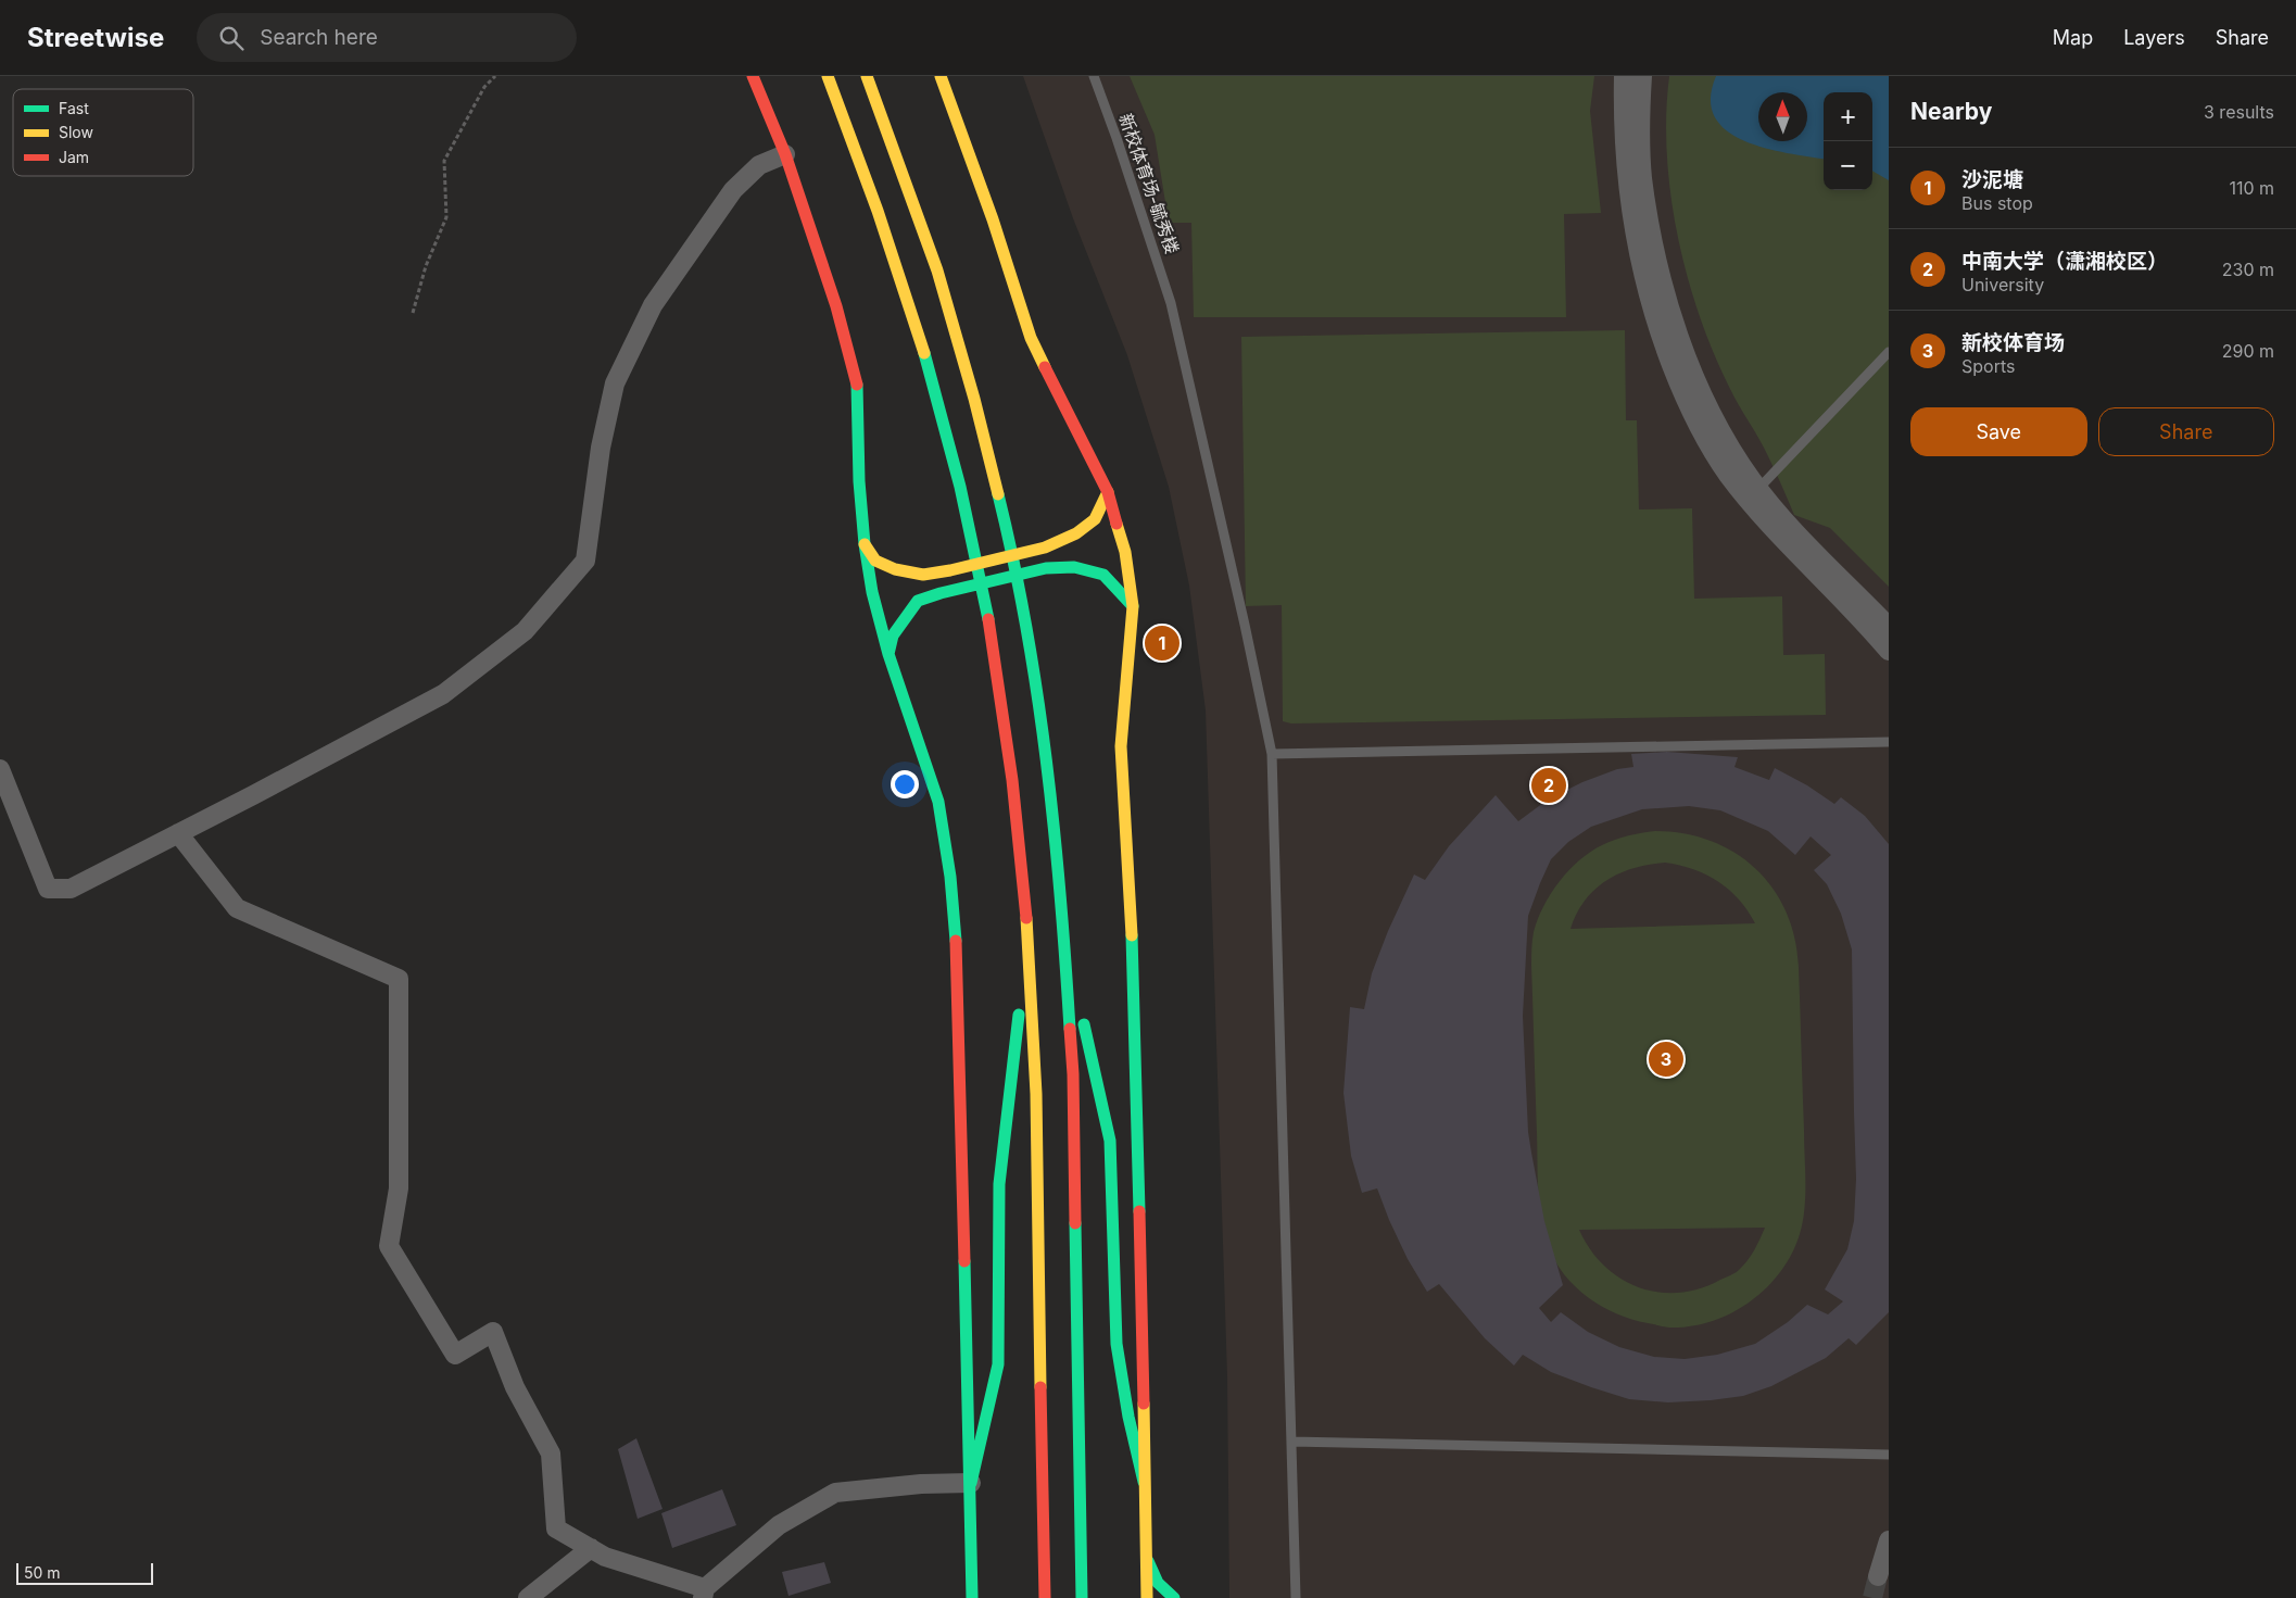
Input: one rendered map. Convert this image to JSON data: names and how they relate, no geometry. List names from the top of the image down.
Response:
{
  "streets": {
    "lane": ["新校体育场-毓秀楼"]
  },
  "legend": ["Fast", "Slow", "Jam"],
  "scale_bar": "50 m",
  "north": "top",
  "page": {
    "header": "Streetwise",
    "search": "Search here",
    "nav": ["Map", "Layers", "Share"],
    "heading": ["Nearby", "3 results"],
    "map_buttons": ["+", "−"],
    "list": [
      {
        "mark": "1",
        "name": "沙泥塘",
        "note": "Bus stop",
        "value": "110 m"
      },
      {
        "mark": "2",
        "name": "中南大学（潇湘校区）",
        "note": "University",
        "value": "230 m"
      },
      {
        "mark": "3",
        "name": "新校体育场",
        "note": "Sports",
        "value": "290 m"
      }
    ],
    "buttons": ["Save", "Share"],
    "pins": ["1", "2", "3"],
    "scale": "50 m"
  }
}
